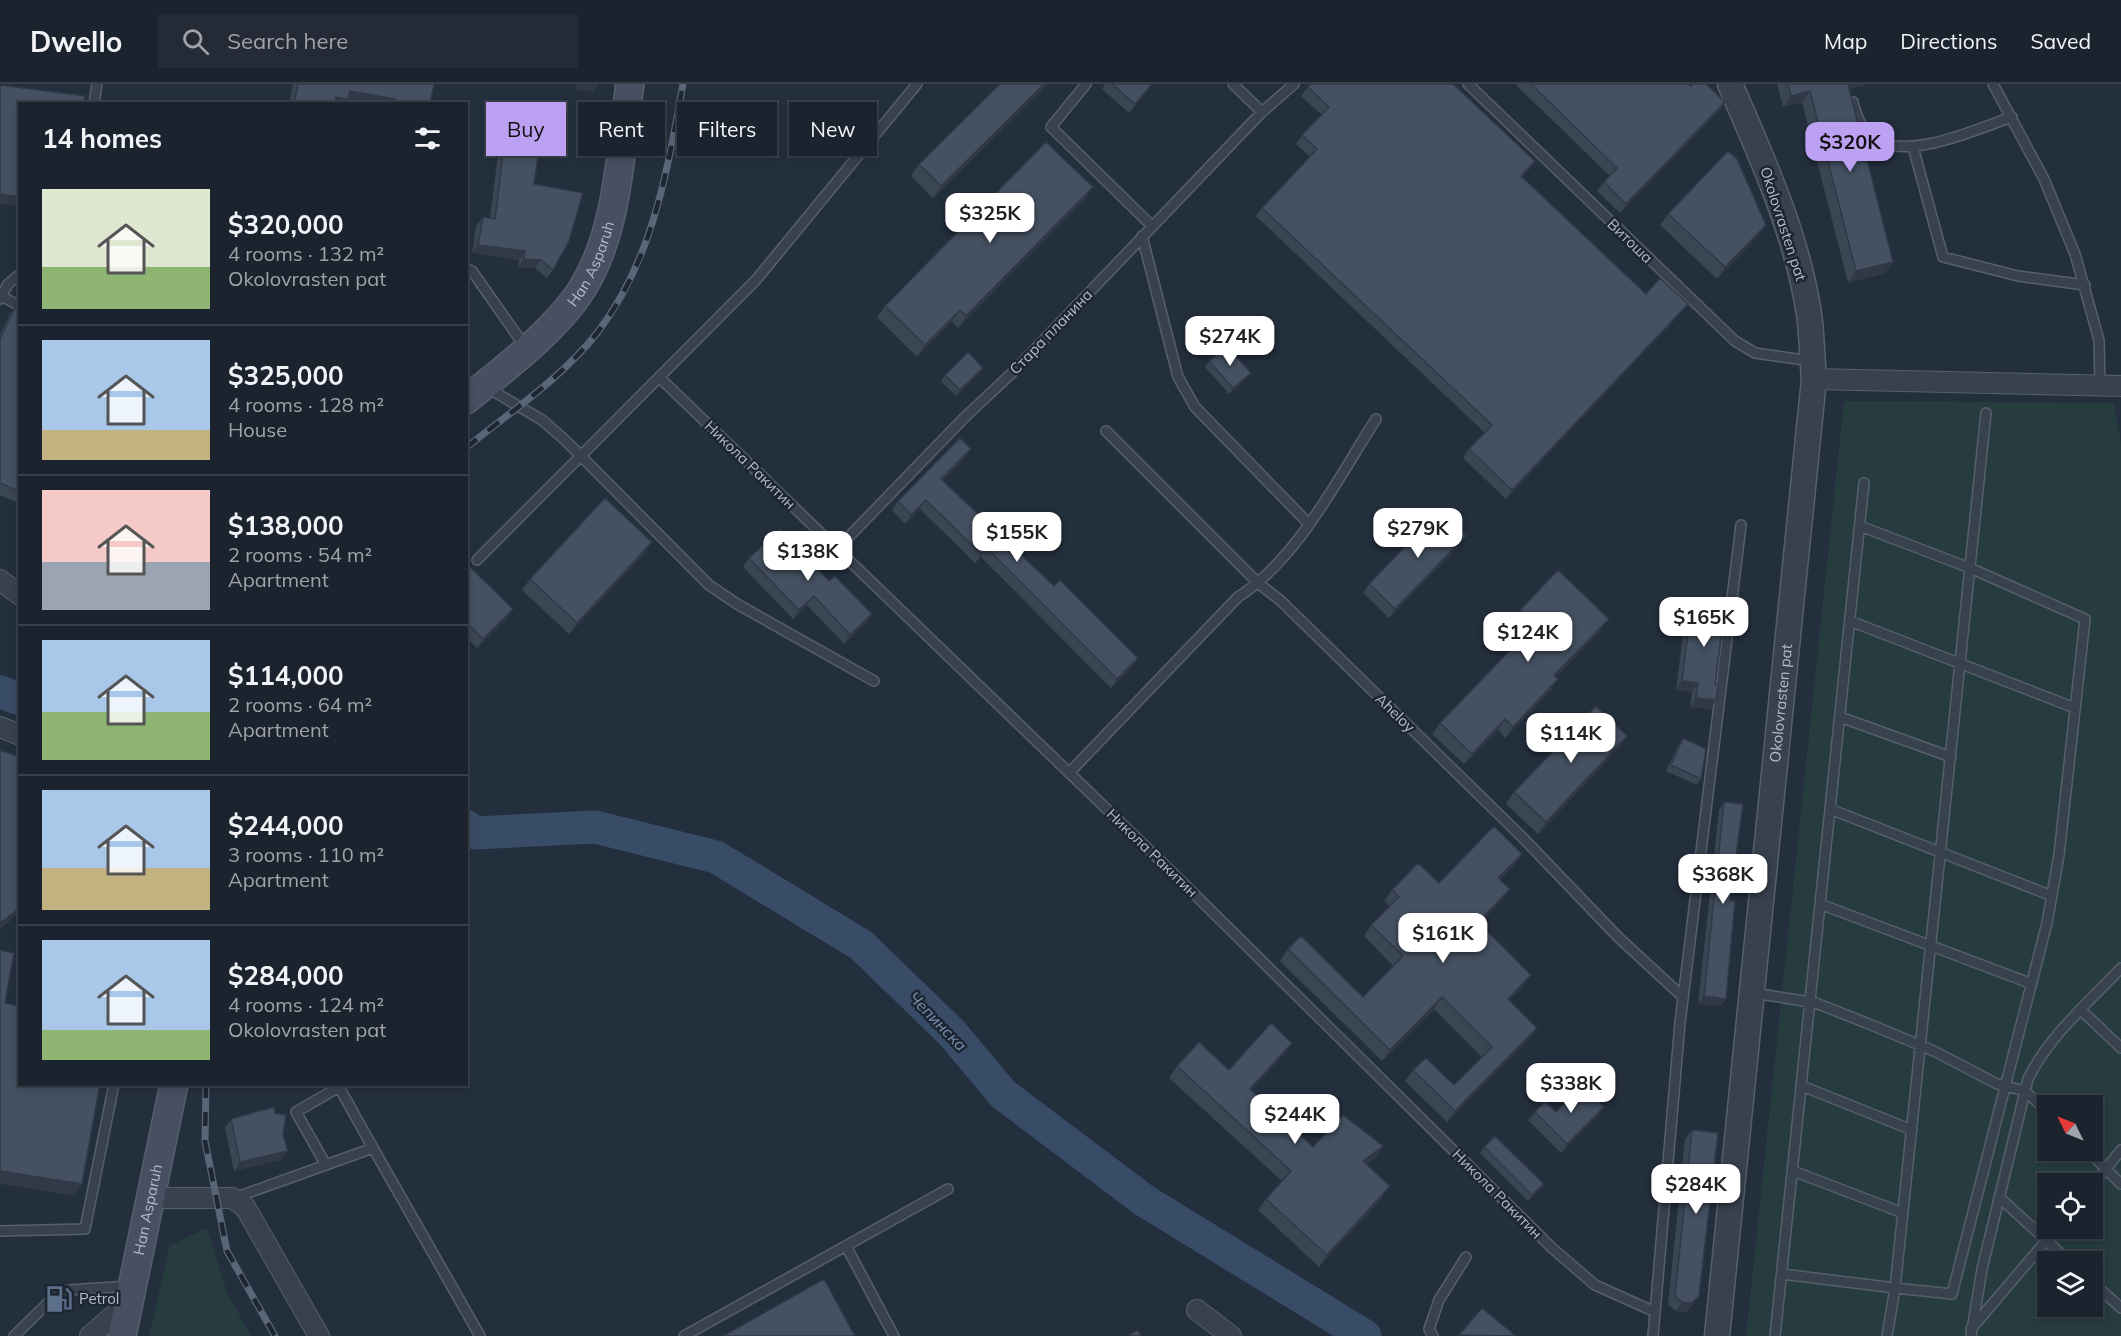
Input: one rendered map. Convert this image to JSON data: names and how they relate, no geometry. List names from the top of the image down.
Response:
{
  "streets": {
    "main road": ["Han Asparuh"],
    "street": ["Okolovrasten pat"],
    "lane": [
      "Витоша",
      "Стара планина",
      "Никола Ракитин",
      "Aheloy"
    ]
  },
  "crossings": [
    ["Okolovrasten pat", "Витоша"],
    ["Стара планина", "Никола Ракитин"]
  ],
  "water": ["Чепинска"],
  "places": {
    "fuel station": ["Petrol"]
  },
  "north": "top left",
  "page": {
    "header": "Dwello",
    "search": "Search here",
    "nav": ["Map", "Directions", "Saved"],
    "chip": [
      "Buy",
      "Rent",
      "Filters",
      "New"
    ],
    "heading": "14 homes",
    "price": [
      "$320K",
      "$325K",
      "$274K",
      "$279K",
      "$155K",
      "$138K",
      "$165K",
      "$124K",
      "$114K",
      "$368K",
      "$161K",
      "$338K",
      "$244K",
      "$284K"
    ],
    "list": [
      {
        "name": "$320,000",
        "note": "4 rooms · 132 m² · Okolovrasten pat"
      },
      {
        "name": "$325,000",
        "note": "4 rooms · 128 m² · House"
      },
      {
        "name": "$138,000",
        "note": "2 rooms · 54 m² · Apartment"
      },
      {
        "name": "$114,000",
        "note": "2 rooms · 64 m² · Apartment"
      },
      {
        "name": "$244,000",
        "note": "3 rooms · 110 m² · Apartment"
      },
      {
        "name": "$284,000",
        "note": "4 rooms · 124 m² · Okolovrasten pat"
      }
    ]
  }
}
